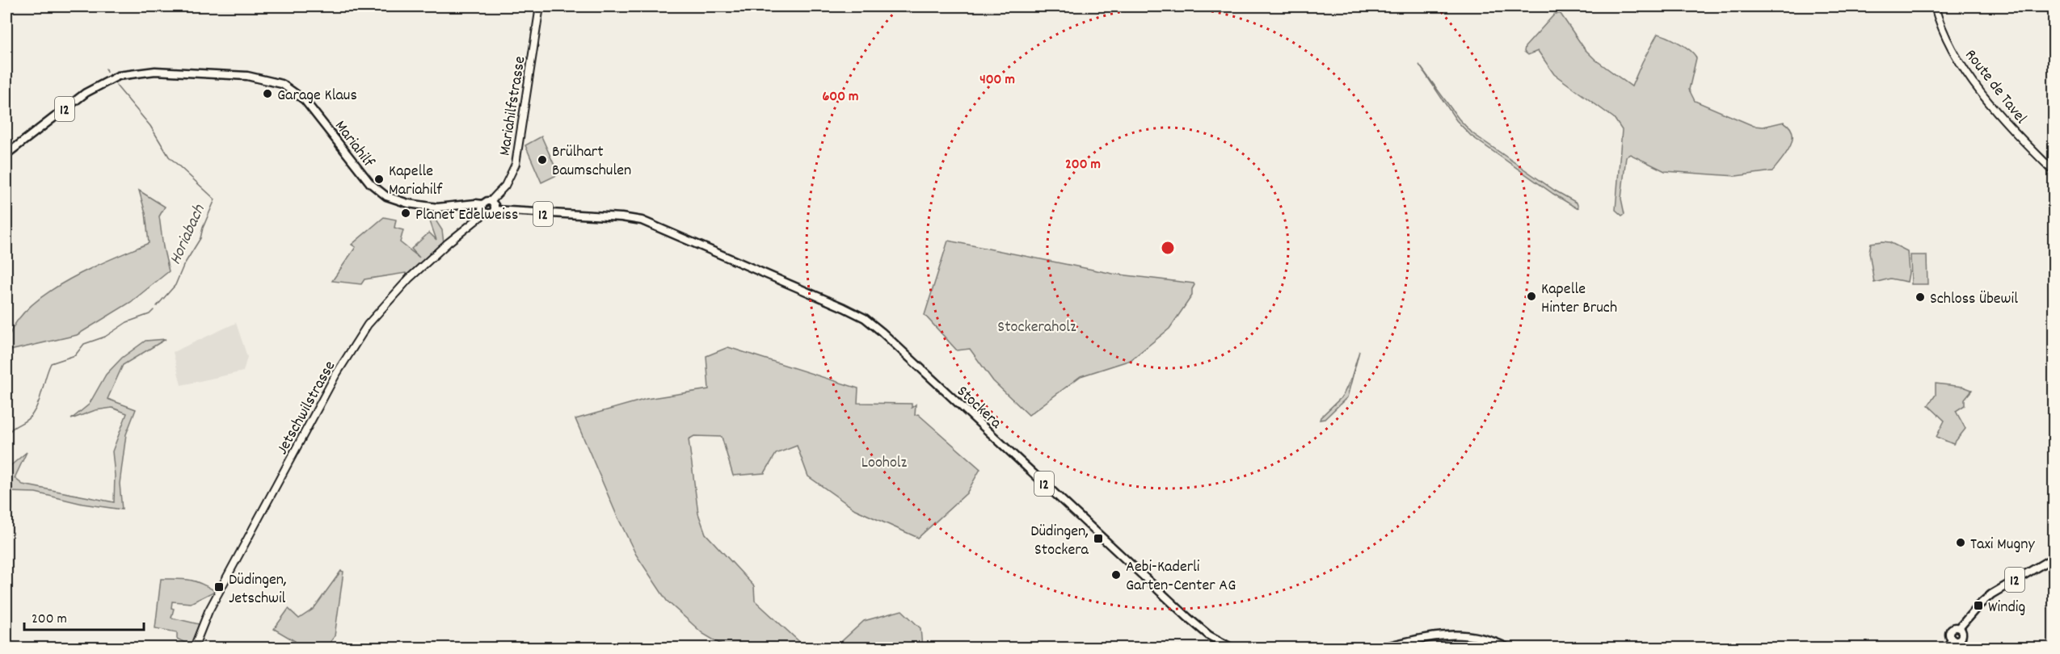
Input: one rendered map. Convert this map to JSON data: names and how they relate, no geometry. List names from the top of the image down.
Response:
{
  "streets": {
    "main road": [
      "Route de Tavel",
      "Mariahilfstrasse",
      "12",
      "Mariahilf",
      "Stockera",
      "Jetschwilstrasse"
    ]
  },
  "crossings": [
    ["Mariahilfstrasse", "12"],
    ["Mariahilfstrasse", "Mariahilf"],
    ["Mariahilfstrasse", "Stockera"],
    ["Mariahilfstrasse", "Jetschwilstrasse"],
    ["12", "Mariahilf"],
    ["12", "Stockera"],
    ["12", "Jetschwilstrasse"],
    ["Mariahilf", "Stockera"],
    ["Mariahilf", "Jetschwilstrasse"],
    ["Stockera", "Jetschwilstrasse"]
  ],
  "water": ["Horiabach"],
  "parks": ["Stockeraholz", "Looholz"],
  "places": {
    "other": [
      "Garage Klaus",
      "Brülhart Baumschulen",
      "Kapelle Mariahilf",
      "Planet Edelweiss",
      "Kapelle Hinter Bruch",
      "Schloss Übewil",
      "Taxi Mugny",
      "Aebi-Kaderli Garten-Center AG"
    ],
    "transit": ["Düdingen, Stockera", "Düdingen, Jetschwil", "Windig"]
  },
  "scale_bar": "200 m",
  "rings": ["400 m", "600 m", "200 m"]
}
